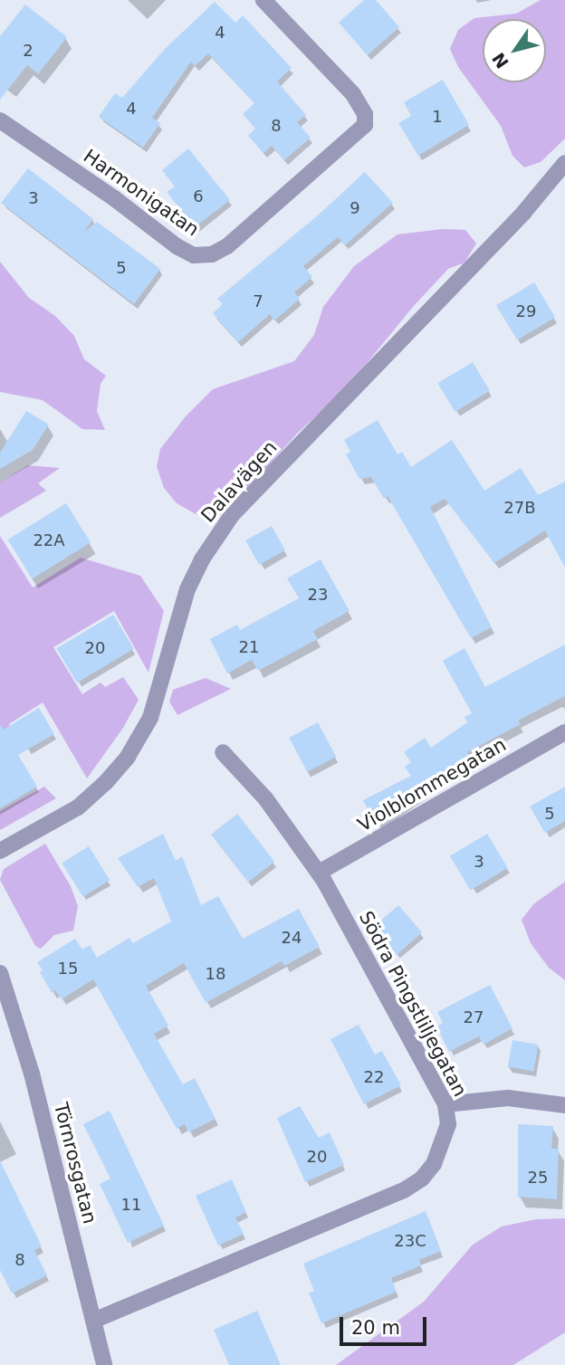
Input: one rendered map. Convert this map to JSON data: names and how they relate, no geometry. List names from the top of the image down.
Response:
{
  "streets": {
    "street": [
      "Harmonigatan",
      "Dalavägen",
      "Violblommegatan",
      "Södra Pingstliljegatan",
      "Törnrosgatan"
    ]
  },
  "crossings": [
    ["Violblommegatan", "Södra Pingstliljegatan"],
    ["Södra Pingstliljegatan", "Törnrosgatan"]
  ],
  "house_numbers": [
    "4",
    "2",
    "4",
    "1",
    "8",
    "6",
    "3",
    "9",
    "5",
    "7",
    "29",
    "27B",
    "22A",
    "23",
    "21",
    "20",
    "5",
    "3",
    "24",
    "15",
    "18",
    "27",
    "22",
    "20",
    "25",
    "11",
    "23C",
    "8"
  ],
  "scale_bar": "20 m",
  "north": "bottom left"
}
